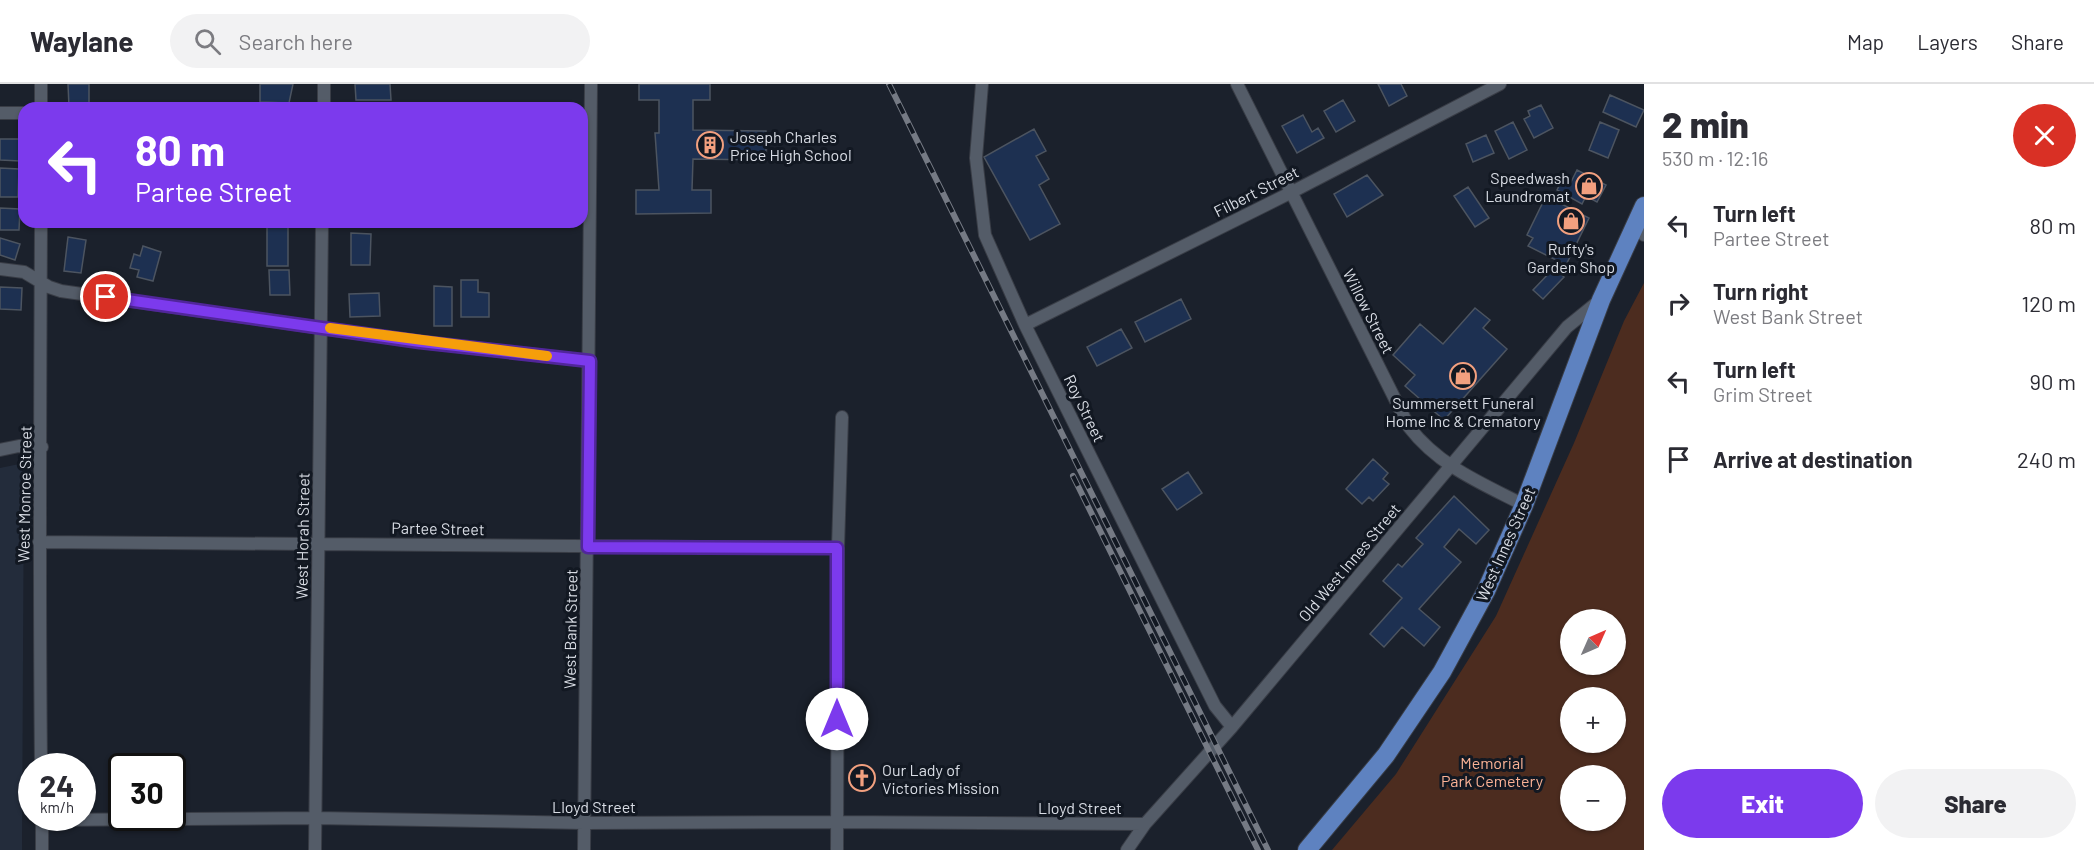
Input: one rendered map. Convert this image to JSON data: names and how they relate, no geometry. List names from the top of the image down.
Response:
{
  "streets": {
    "main road": ["West Innes Street"],
    "street": [
      "Filbert Street",
      "Willow Street",
      "Roy Street",
      "West Monroe Street",
      "Partee Street",
      "West Horah Street",
      "Old West Innes Street",
      "West Bank Street",
      "Lloyd Street"
    ]
  },
  "crossings": [
    ["Filbert Street", "Willow Street"],
    ["Filbert Street", "Roy Street"],
    ["Willow Street", "West Innes Street"],
    ["Willow Street", "Old West Innes Street"],
    ["Roy Street", "Old West Innes Street"],
    ["West Monroe Street", "Partee Street"],
    ["Partee Street", "West Horah Street"],
    ["Partee Street", "West Bank Street"],
    ["West Horah Street", "Lloyd Street"],
    ["West Innes Street", "Old West Innes Street"],
    ["Old West Innes Street", "Lloyd Street"],
    ["West Bank Street", "Lloyd Street"]
  ],
  "parks": ["Memorial Park Cemetery"],
  "places": {
    "building": ["Joseph Charles Price High School"],
    "shop": ["Speedwash Laundromat", "Rufty's Garden Shop", "Summersett Funeral Home Inc & Crematory"],
    "church": ["Our Lady of Victories Mission"]
  },
  "north": "top right",
  "page": {
    "header": "Waylane",
    "search": "Search here",
    "nav": ["Map", "Layers", "Share"],
    "heading": ["2 min", "530 m · 12:16"],
    "turn": ["80 m", "Partee Street"],
    "list": [
      {
        "name": "Turn left",
        "note": "Partee Street",
        "value": "80 m"
      },
      {
        "name": "Turn right",
        "note": "West Bank Street",
        "value": "120 m"
      },
      {
        "name": "Turn left",
        "note": "Grim Street",
        "value": "90 m"
      },
      {
        "name": "Arrive at destination",
        "value": "240 m"
      }
    ],
    "map_buttons": ["+", "−"],
    "speed": "24 km/h",
    "limit": "30",
    "buttons": ["Exit", "Share"]
  }
}
